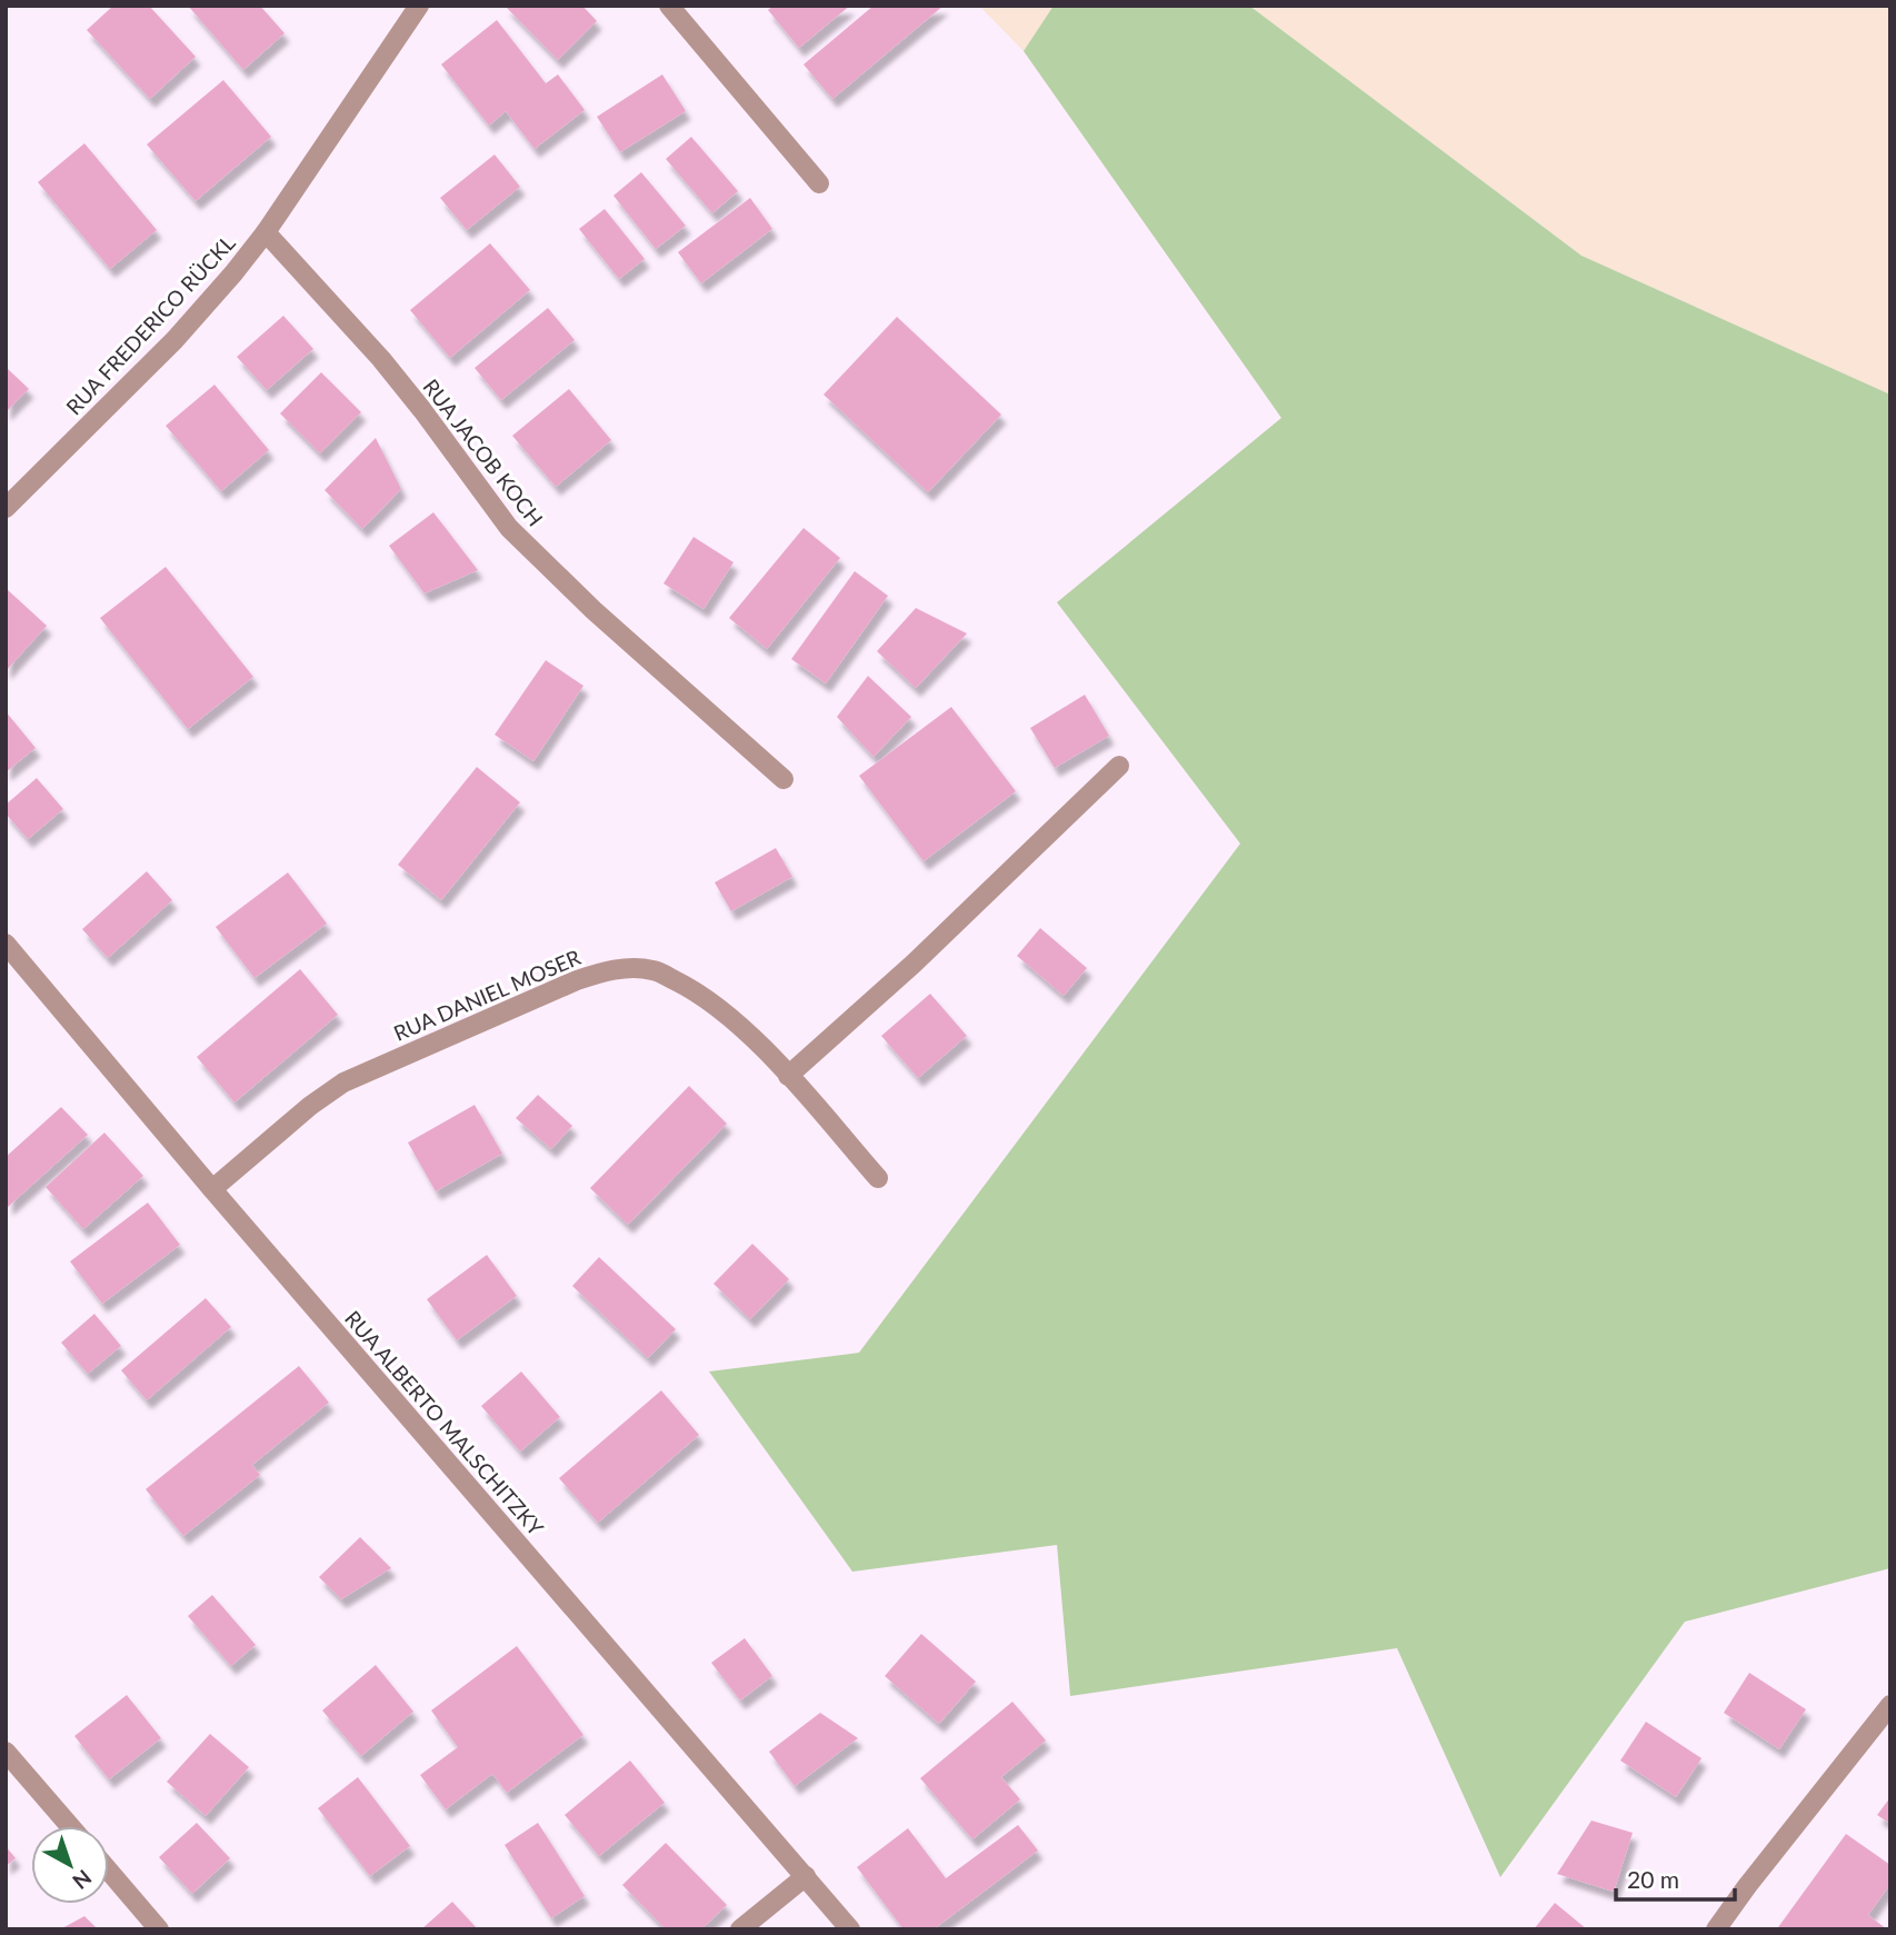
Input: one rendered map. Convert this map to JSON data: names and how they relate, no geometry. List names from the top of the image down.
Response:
{
  "streets": {
    "street": [
      "RUA FREDERICO RÜCKL",
      "RUA JACOB KOCH",
      "RUA DANIEL MOSER",
      "RUA ALBERTO MALSCHITZKY"
    ]
  },
  "crossings": [
    ["RUA FREDERICO RÜCKL", "RUA JACOB KOCH"],
    ["RUA DANIEL MOSER", "RUA ALBERTO MALSCHITZKY"]
  ],
  "scale_bar": "20 m",
  "north": "bottom right"
}
